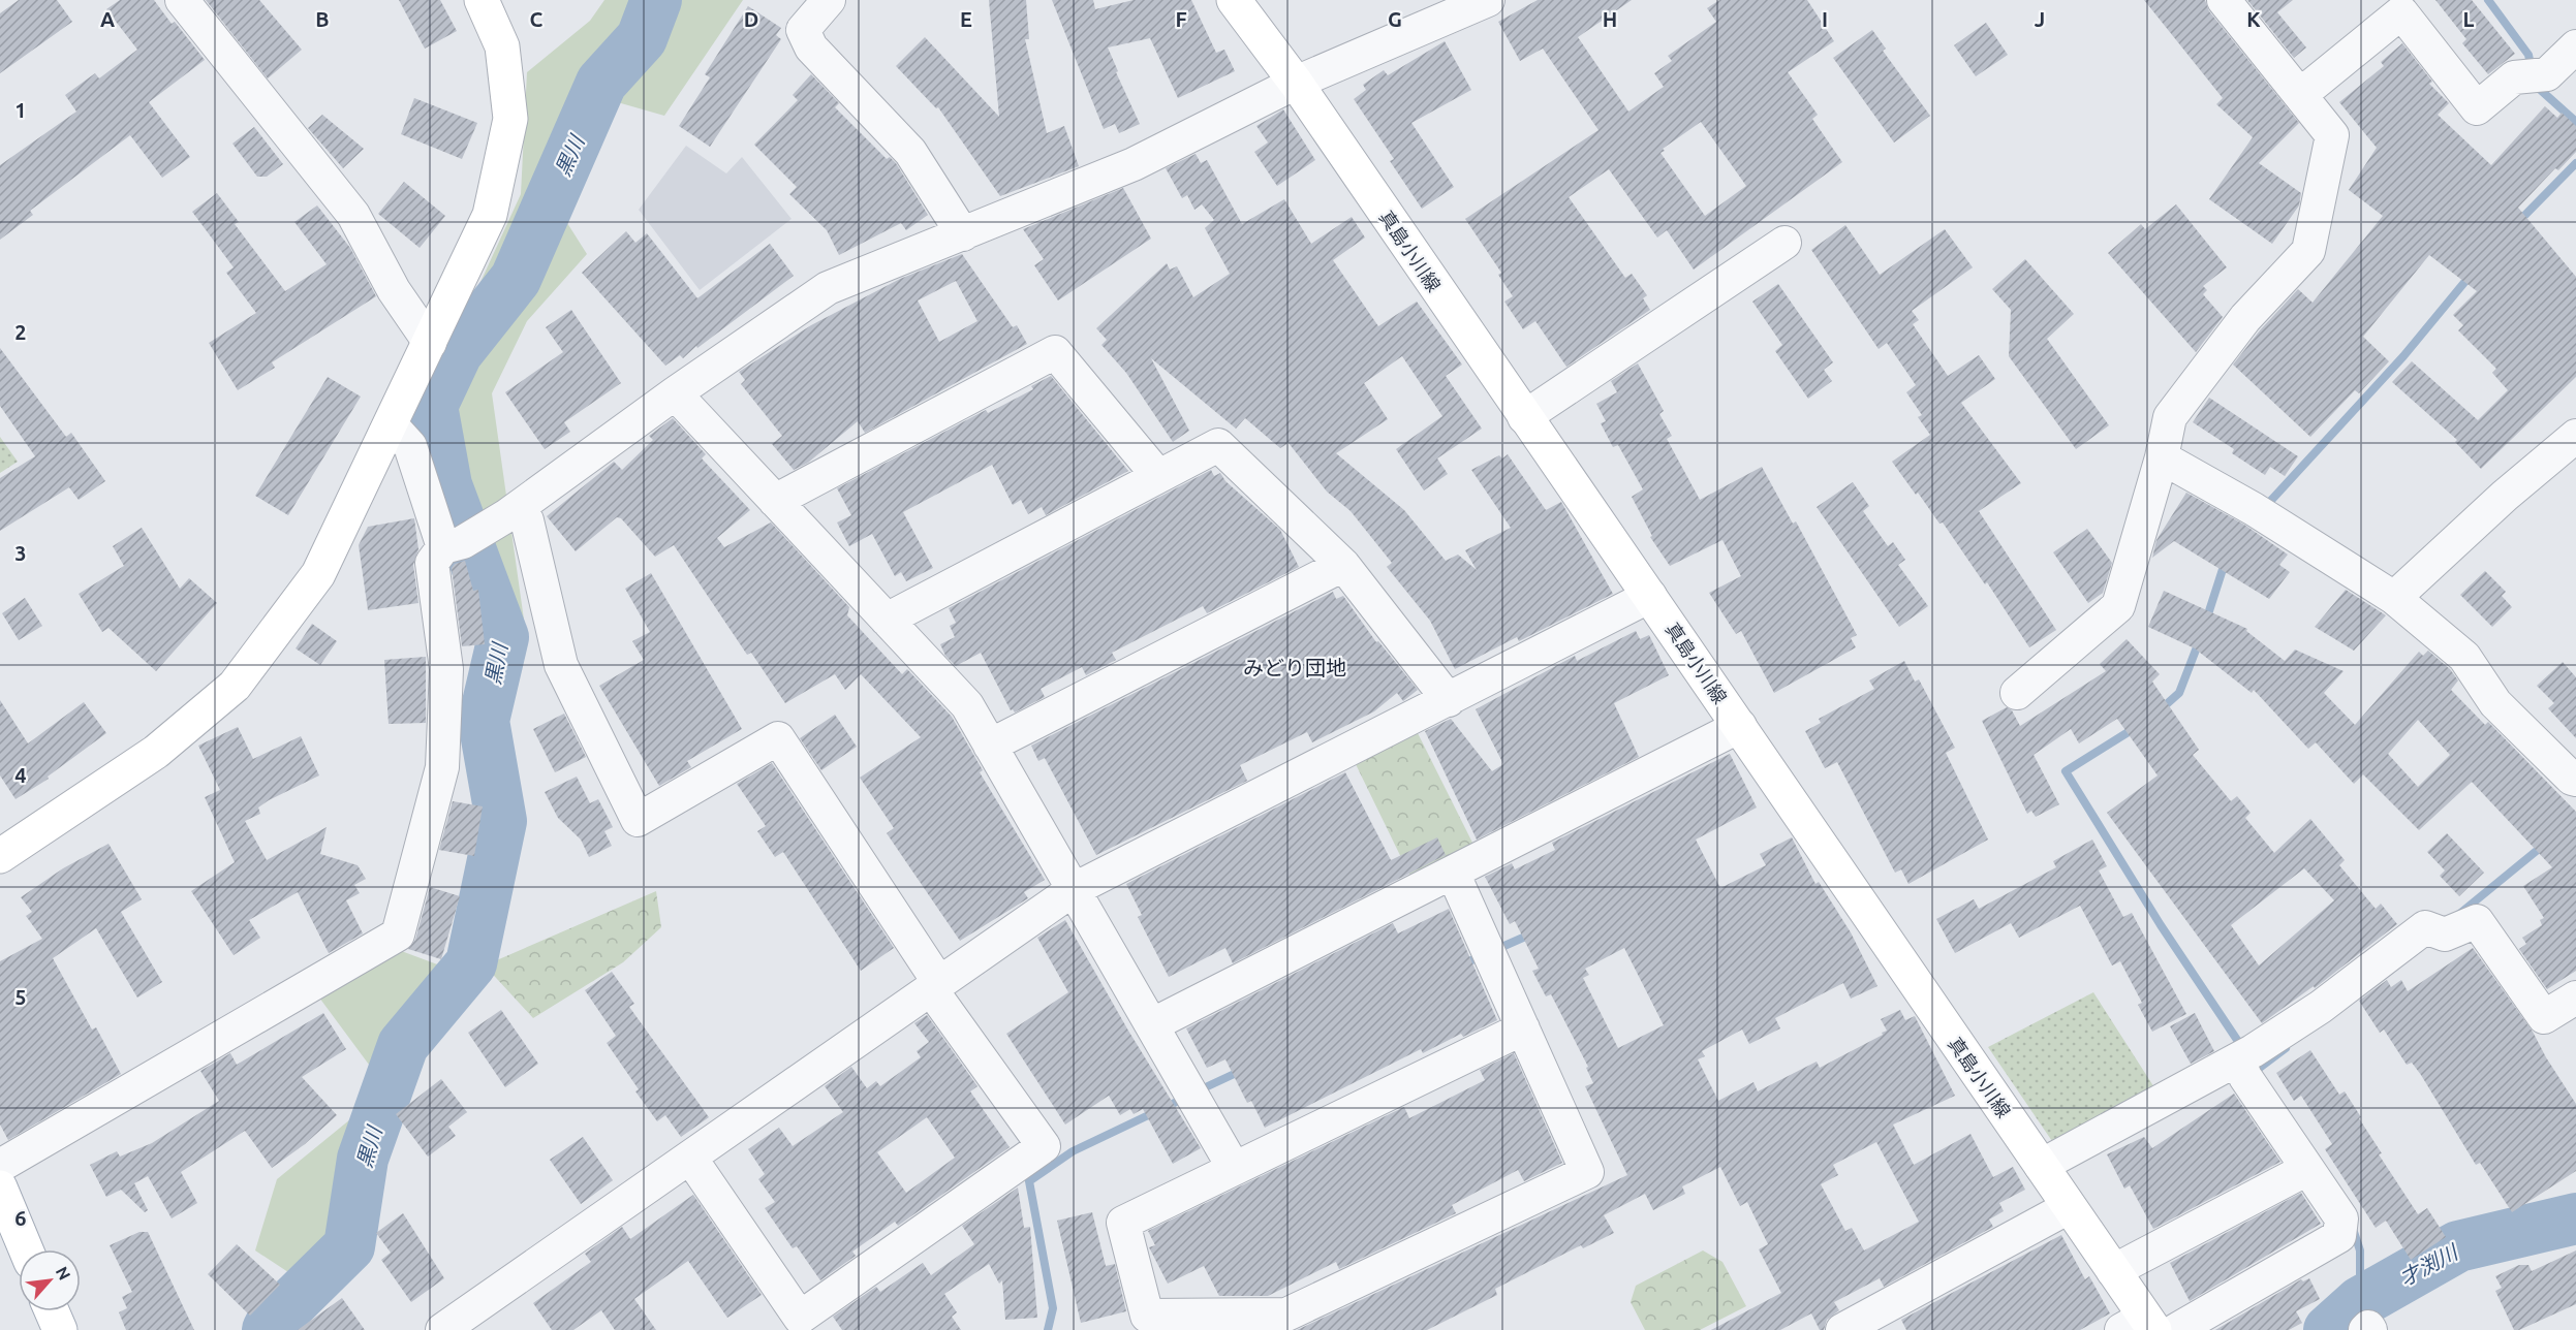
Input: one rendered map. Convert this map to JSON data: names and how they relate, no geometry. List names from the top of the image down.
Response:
{
  "streets": {
    "street": ["真島小川線"]
  },
  "districts": ["みどり団地"],
  "water": ["黒川", "才渕川"],
  "north": "top right",
  "grid": {
    "columns": [
      "A",
      "B",
      "C",
      "D",
      "E",
      "F",
      "G",
      "H",
      "I",
      "J",
      "K",
      "L"
    ],
    "rows": [
      "1",
      "2",
      "3",
      "4",
      "5",
      "6"
    ]
  }
}
